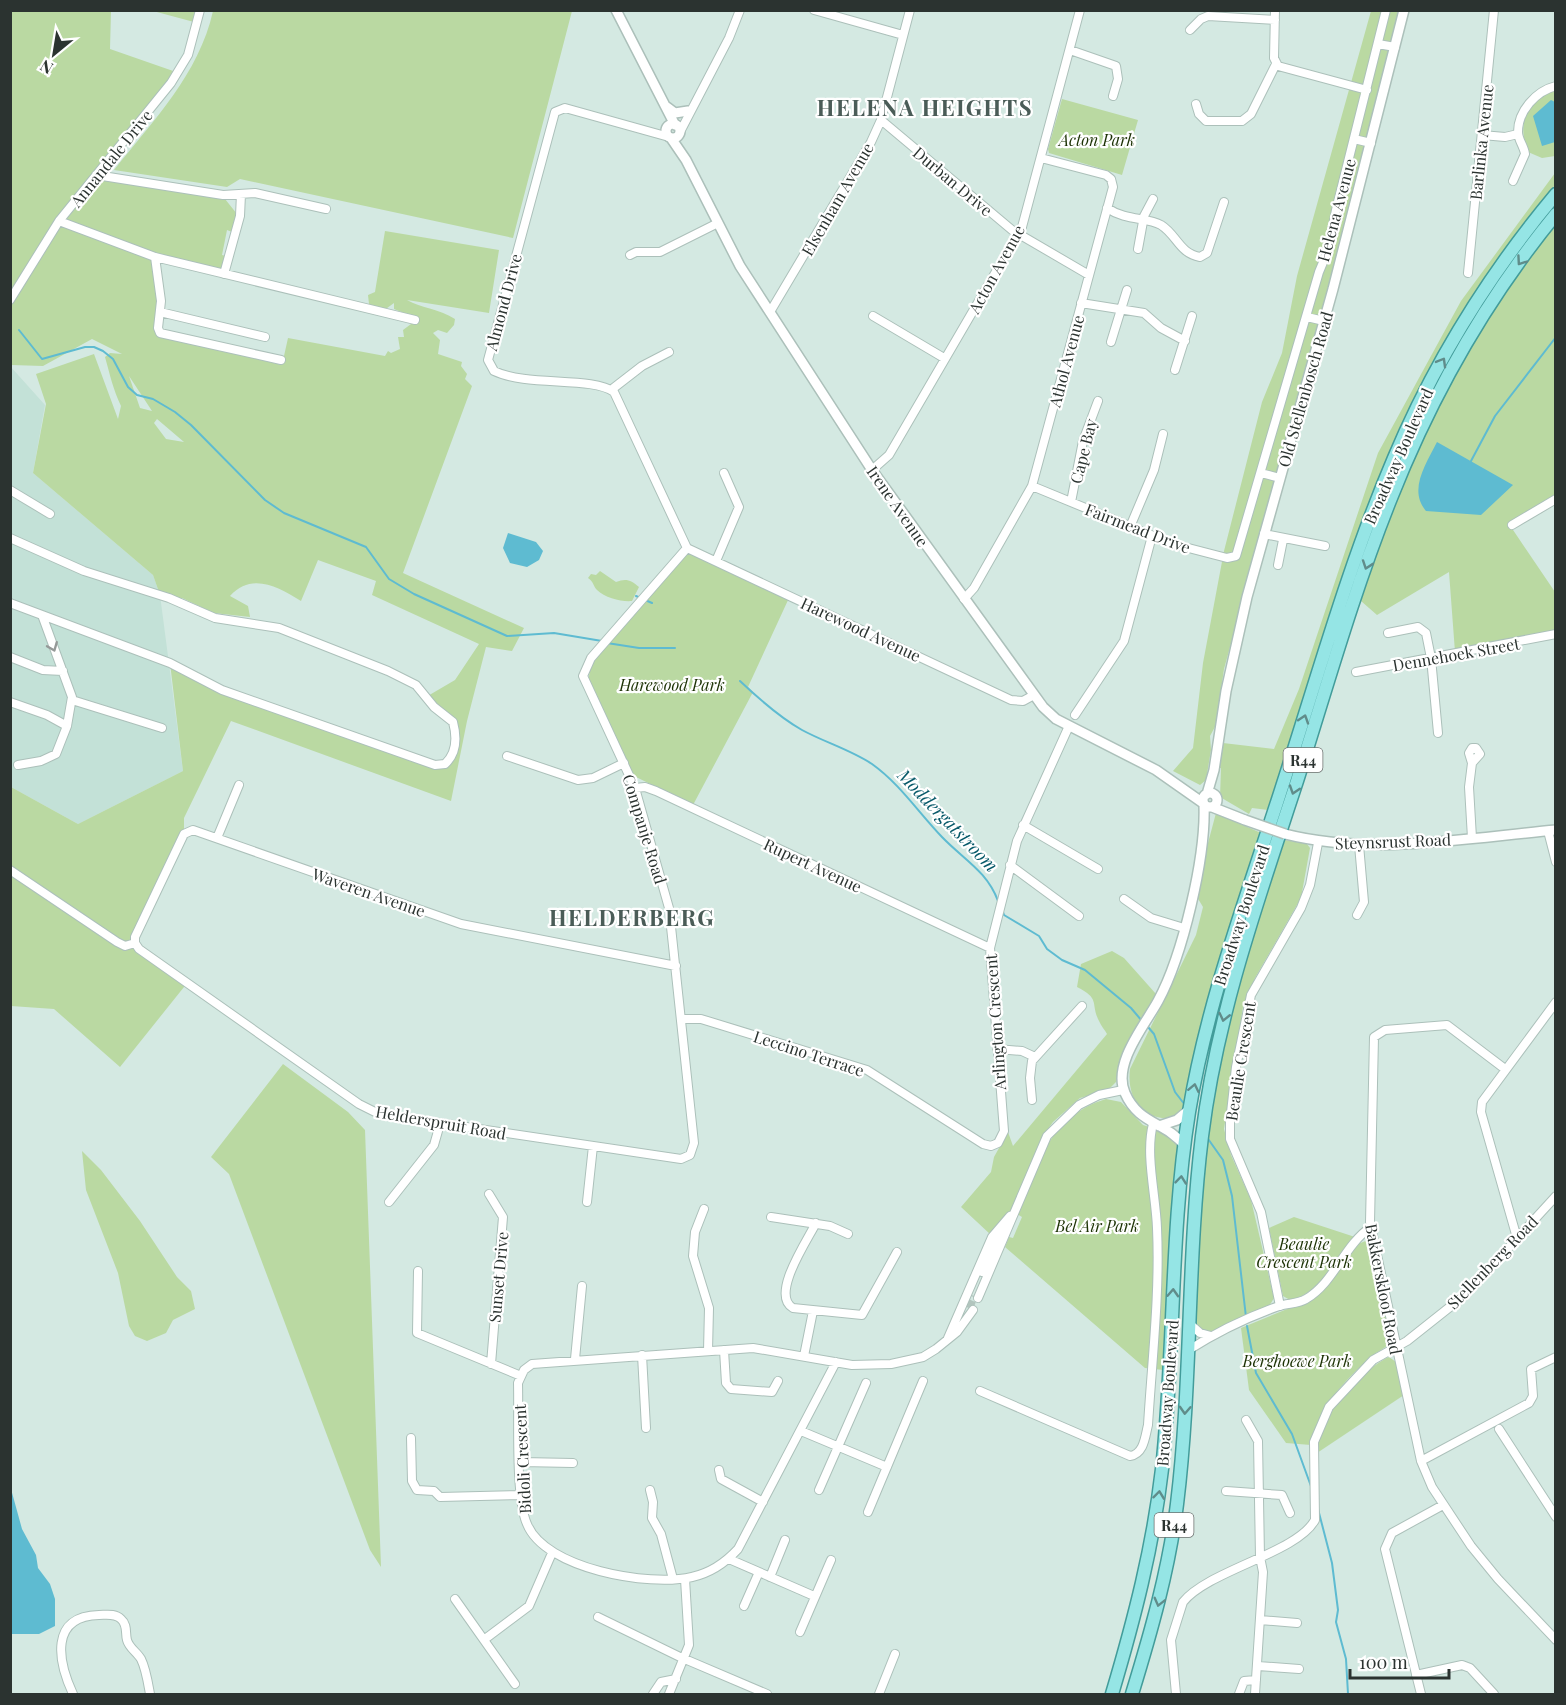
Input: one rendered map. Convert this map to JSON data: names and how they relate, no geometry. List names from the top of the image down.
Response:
{
  "streets": {
    "main road": ["Broadway Boulevard", "R44"],
    "street": [
      "Barlinka Avenue",
      "Annandale Drive",
      "Durban Drive",
      "Elsenham Avenue",
      "Helena Avenue",
      "Acton Avenue",
      "Almond Drive",
      "Athol Avenue",
      "Old Stellenbosch Road",
      "Cape Bay",
      "Irene Avenue",
      "Fairmead Drive",
      "Harewood Avenue",
      "Dennehoek Street",
      "Companje Road",
      "Steynsrust Road",
      "Rupert Avenue",
      "Waveren Avenue",
      "Arlington Crescent",
      "Leccino Terrace",
      "Beaulie Crescent",
      "Helderspruit Road",
      "Stellenberg Road",
      "Sunset Drive",
      "Bakkerskloof Road",
      "Bidoli Crescent"
    ]
  },
  "crossings": [
    ["Durban Drive", "Elsenham Avenue"],
    ["Durban Drive", "Acton Avenue"],
    ["Durban Drive", "Athol Avenue"],
    ["Elsenham Avenue", "Irene Avenue"],
    ["Helena Avenue", "Fairmead Drive"],
    ["Acton Avenue", "Athol Avenue"],
    ["Acton Avenue", "Irene Avenue"],
    ["Almond Drive", "Irene Avenue"],
    ["Athol Avenue", "Irene Avenue"],
    ["Athol Avenue", "Fairmead Drive"],
    ["Old Stellenbosch Road", "Irene Avenue"],
    ["Old Stellenbosch Road", "Steynsrust Road"],
    ["Cape Bay", "Fairmead Drive"],
    ["Irene Avenue", "Harewood Avenue"],
    ["Irene Avenue", "Steynsrust Road"],
    ["Irene Avenue", "Arlington Crescent"],
    ["Harewood Avenue", "Companje Road"],
    ["Companje Road", "Rupert Avenue"],
    ["Companje Road", "Waveren Avenue"],
    ["Companje Road", "Leccino Terrace"],
    ["Companje Road", "Helderspruit Road"],
    ["Steynsrust Road", "Beaulie Crescent"],
    ["Rupert Avenue", "Arlington Crescent"],
    ["Waveren Avenue", "Helderspruit Road"],
    ["Arlington Crescent", "Leccino Terrace"],
    ["Stellenberg Road", "Bakkerskloof Road"]
  ],
  "districts": ["HELENA HEIGHTS", "HELDERBERG"],
  "water": ["Moddergatstroom"],
  "parks": [
    "Acton Park",
    "Harewood Park",
    "Bel Air Park",
    "Beaulie Crescent Park",
    "Berghoewe Park"
  ],
  "scale_bar": "100 m",
  "north": "bottom left"
}
